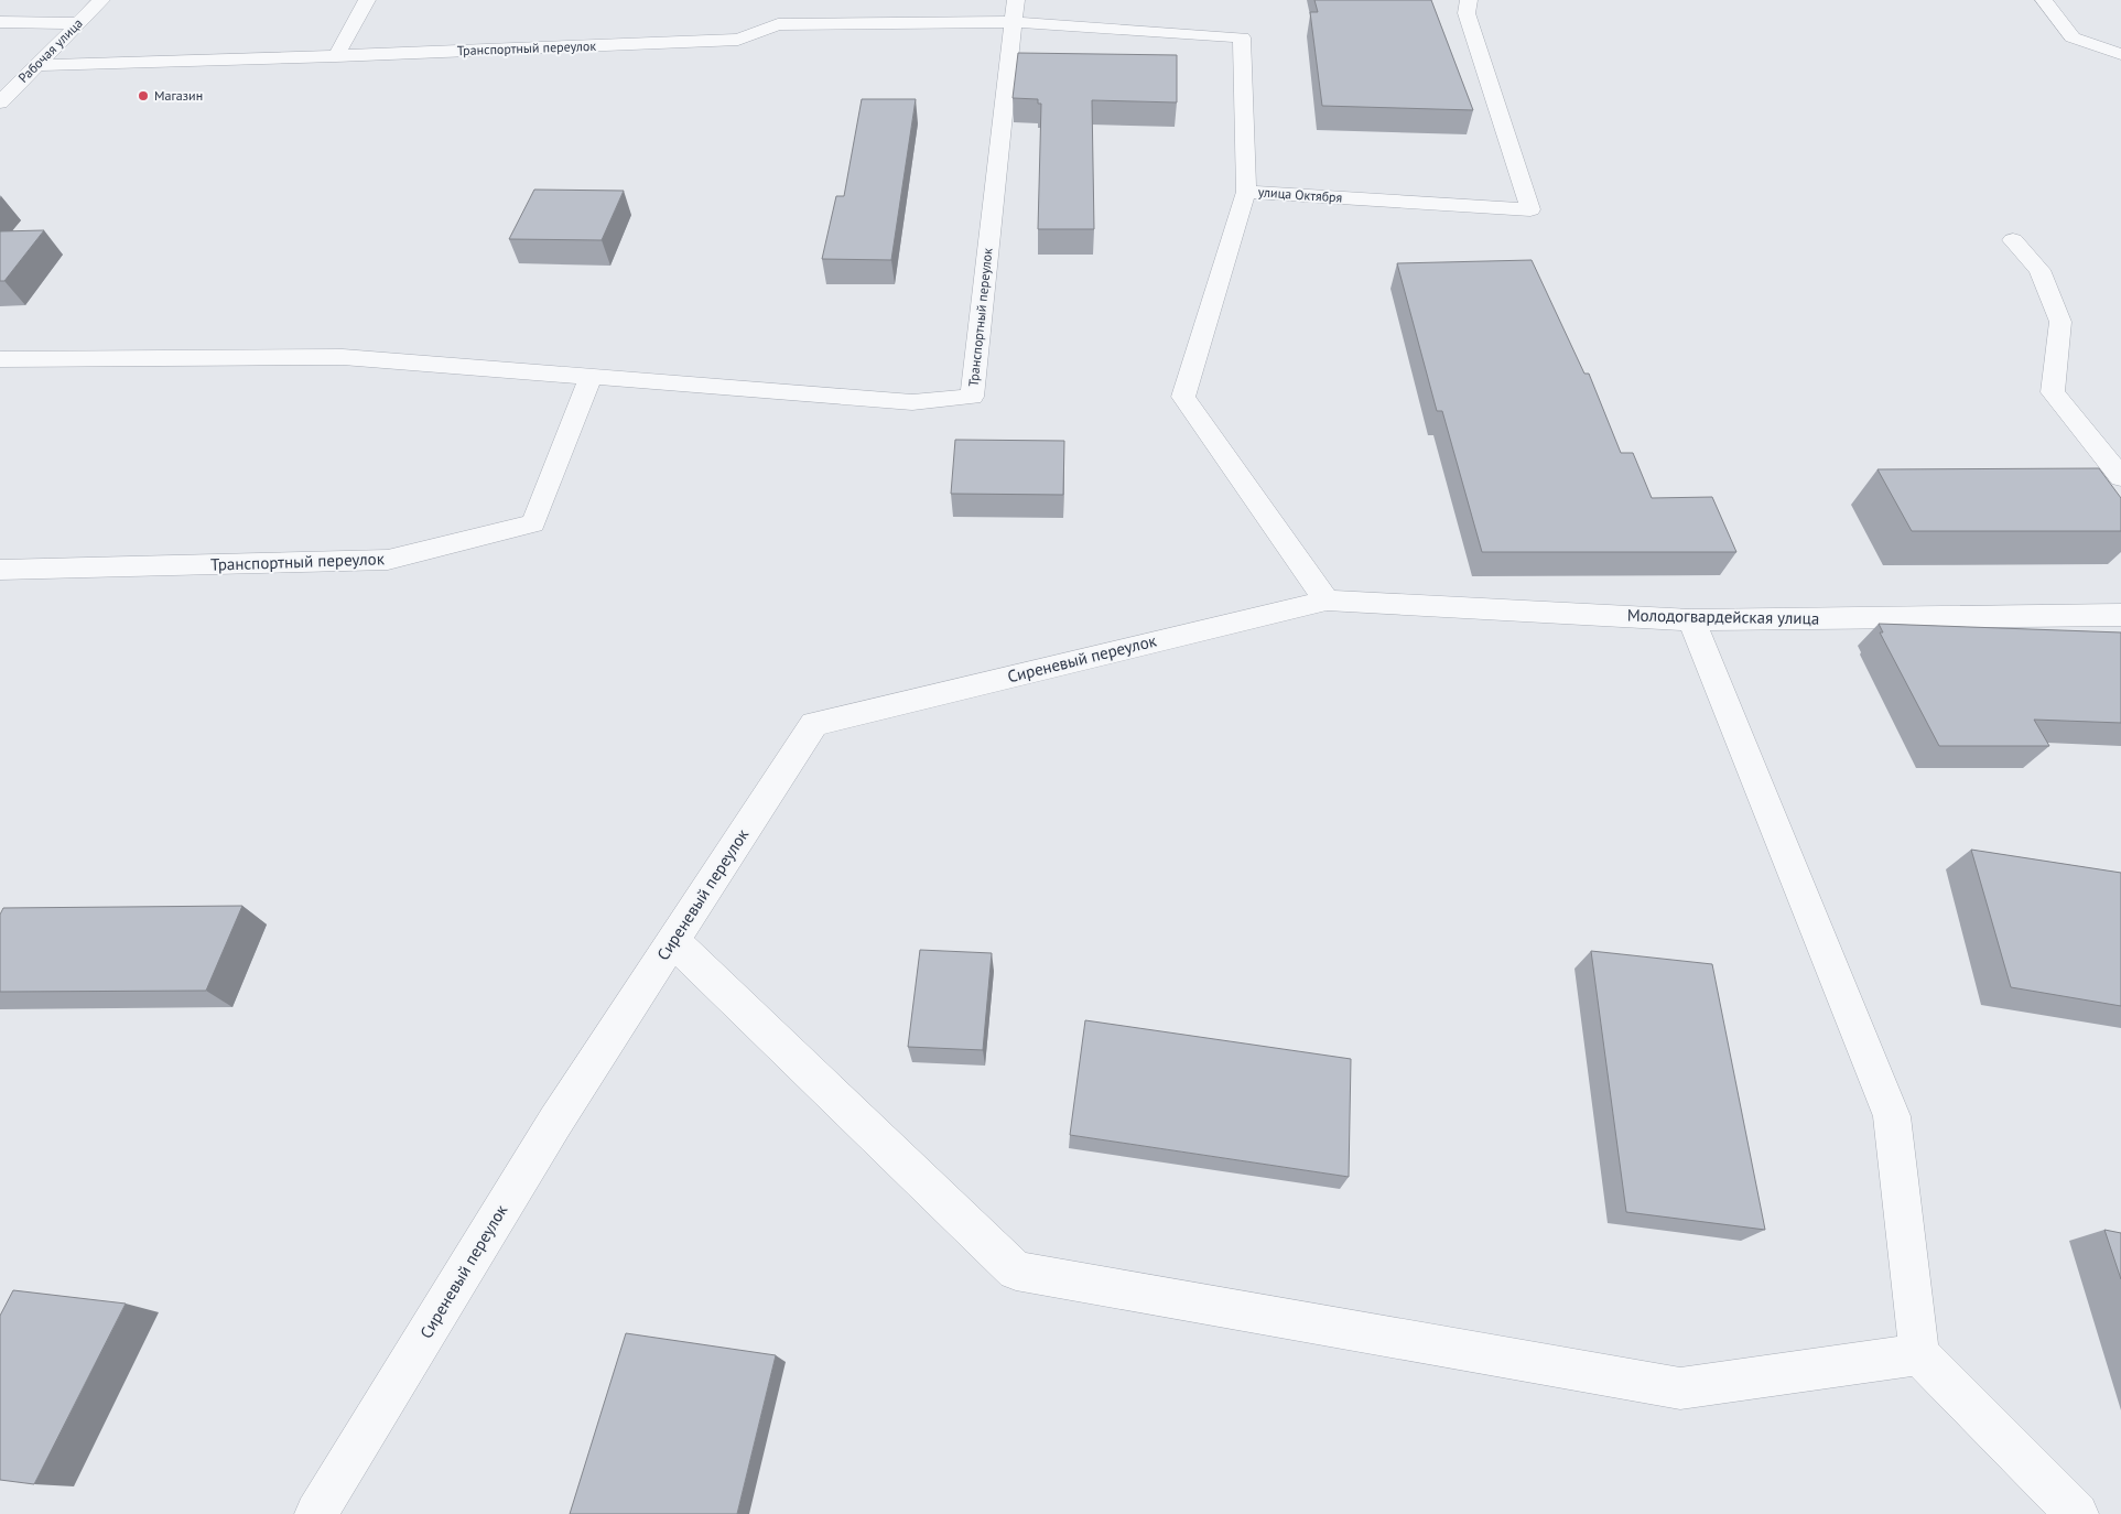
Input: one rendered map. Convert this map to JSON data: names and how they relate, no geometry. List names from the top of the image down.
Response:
{
  "streets": {
    "street": [
      "Транспортный переулок",
      "Рабочая улица",
      "улица Октября",
      "Молодогвардейская улица",
      "Сиреневый переулок"
    ]
  },
  "crossings": [
    ["Транспортный переулок", "Рабочая улица"],
    ["Транспортный переулок", "улица Октября"],
    ["улица Октября", "Молодогвардейская улица"],
    ["улица Октября", "Сиреневый переулок"],
    ["Молодогвардейская улица", "Сиреневый переулок"]
  ],
  "places": ["Магазин"]
}
